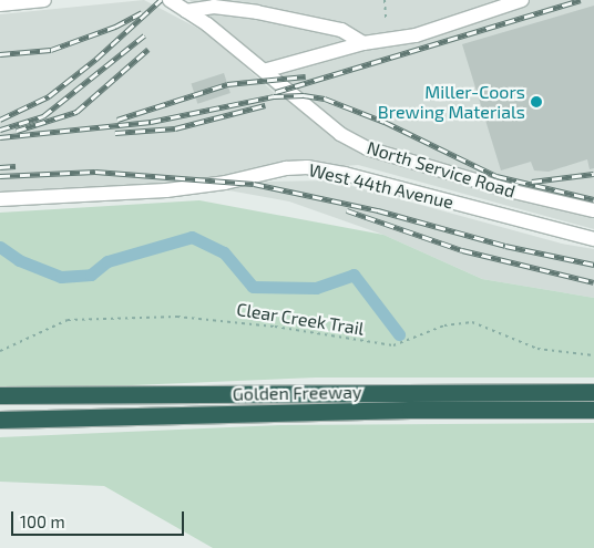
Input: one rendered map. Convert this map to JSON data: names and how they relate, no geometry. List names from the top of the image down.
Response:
{
  "streets": {
    "highway": ["Golden Freeway"],
    "street": ["North Service Road", "West 44th Avenue"],
    "path": ["Clear Creek Trail"]
  },
  "places": ["Miller-Coors Brewing Materials"],
  "scale_bar": "100 m"
}
